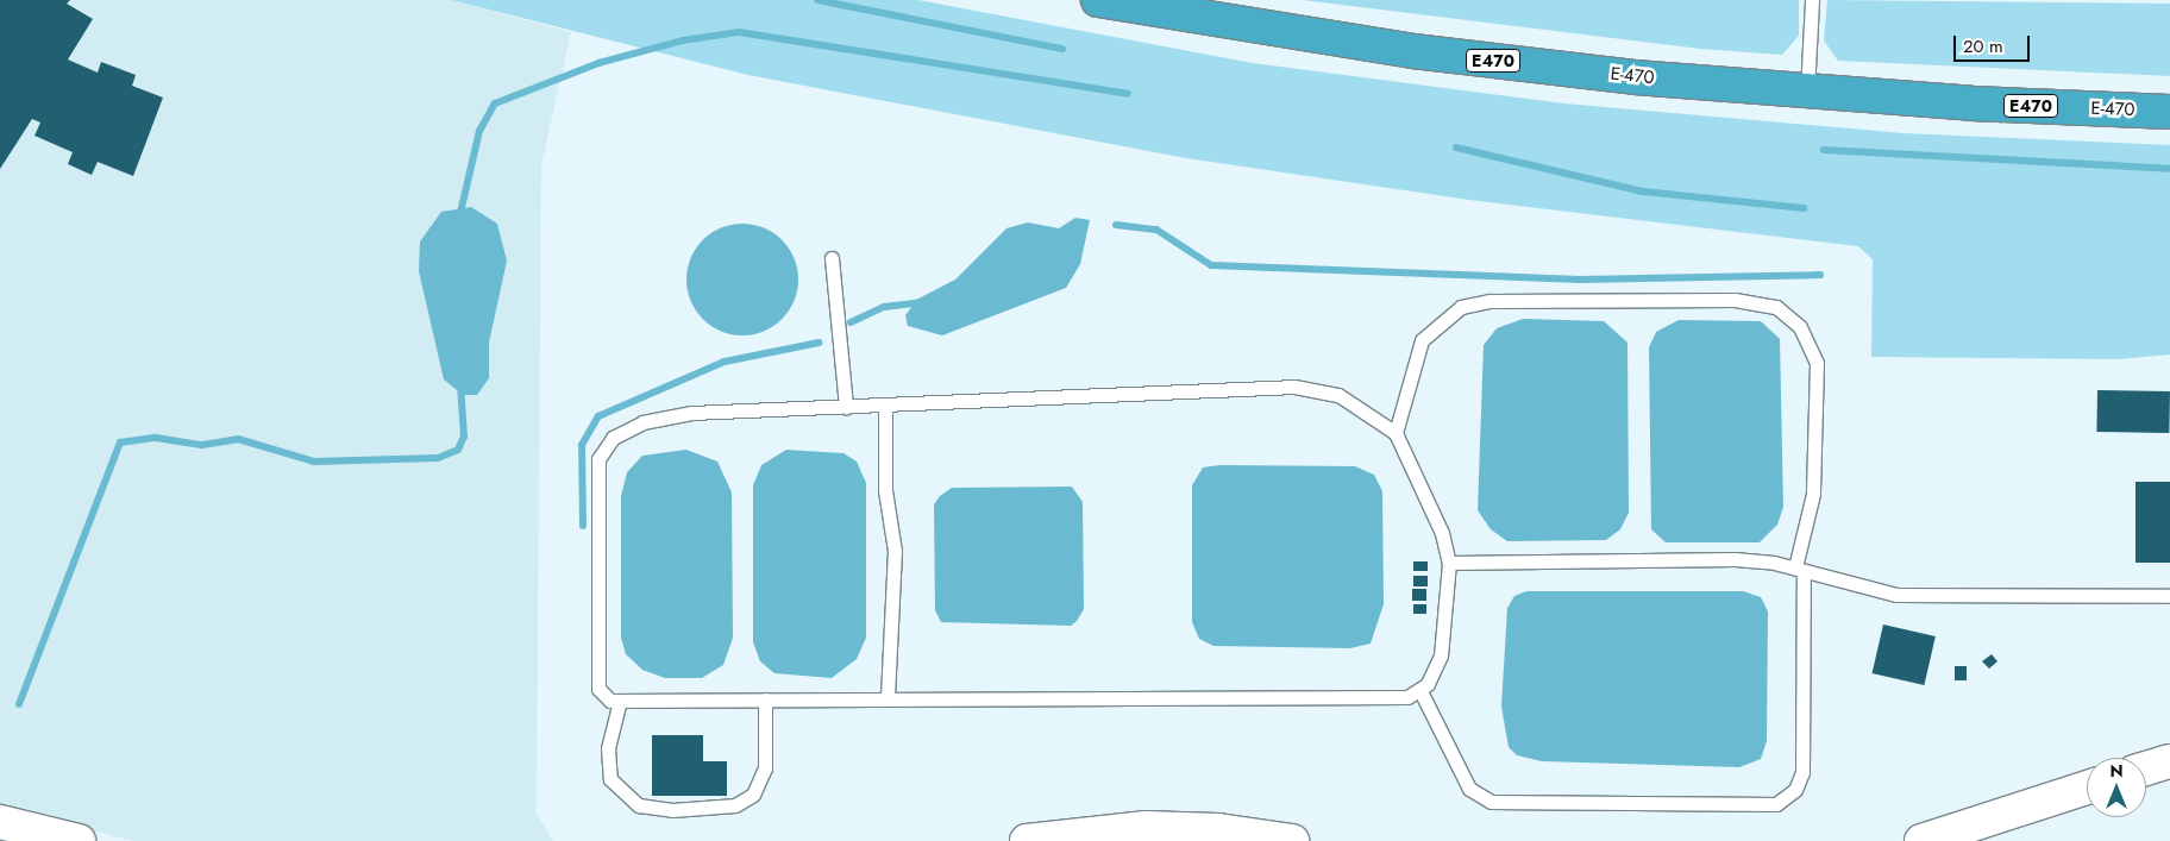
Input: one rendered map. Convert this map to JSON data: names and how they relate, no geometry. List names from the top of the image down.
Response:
{
  "streets": {
    "highway": ["E470", "E-470"]
  },
  "scale_bar": "20 m",
  "north": "top"
}
